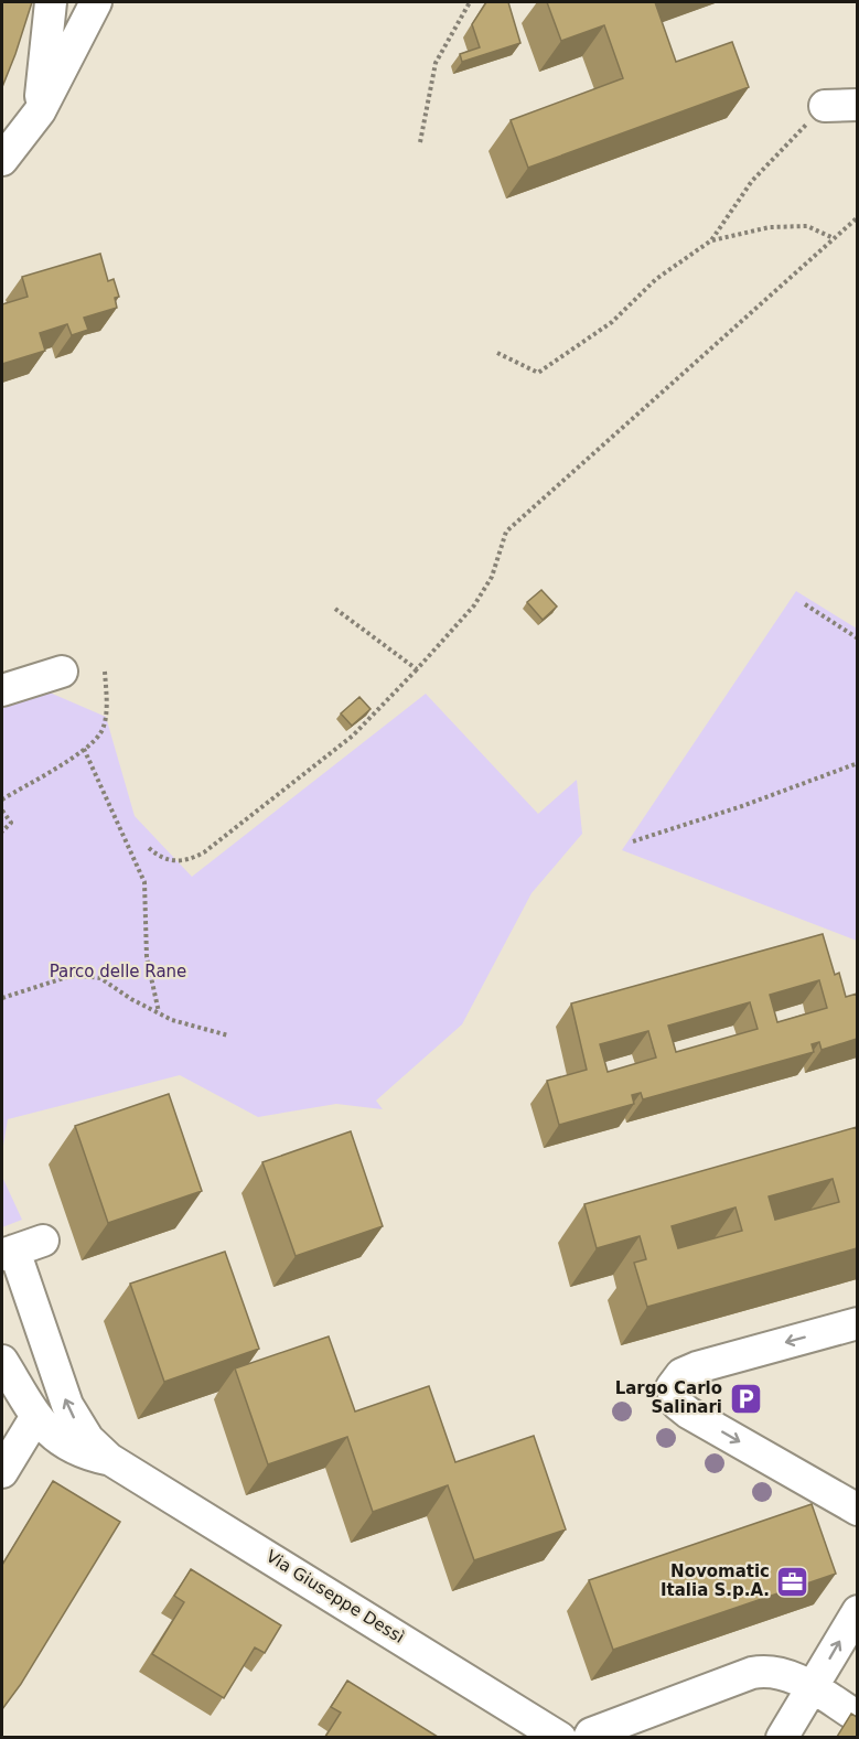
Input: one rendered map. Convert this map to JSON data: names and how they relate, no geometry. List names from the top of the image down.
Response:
{
  "streets": {
    "street": ["Via Giuseppe Dessì"]
  },
  "parks": ["Parco delle Rane"],
  "places": {
    "parking": ["Largo Carlo Salinari"],
    "office": ["Novomatic Italia S.p.A."]
  }
}
